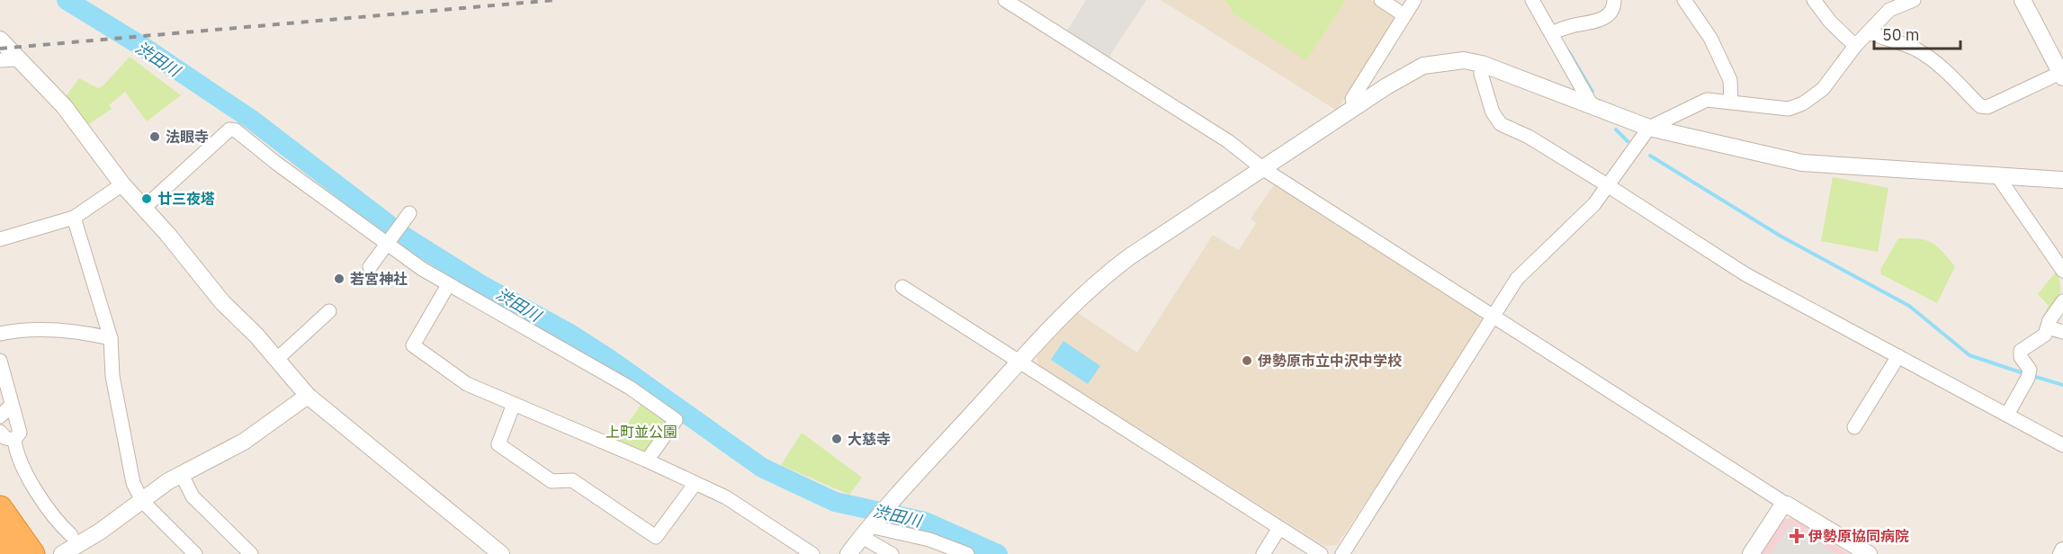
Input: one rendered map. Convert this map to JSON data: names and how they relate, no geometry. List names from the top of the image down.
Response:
{
  "water": ["渋田川"],
  "parks": ["上町並公園"],
  "places": {
    "other": [
      "法眼寺",
      "廿三夜塔",
      "若宮神社",
      "伊勢原市立中沢中学校",
      "大慈寺"
    ],
    "health": ["伊勢原協同病院"]
  },
  "scale_bar": "50 m"
}
